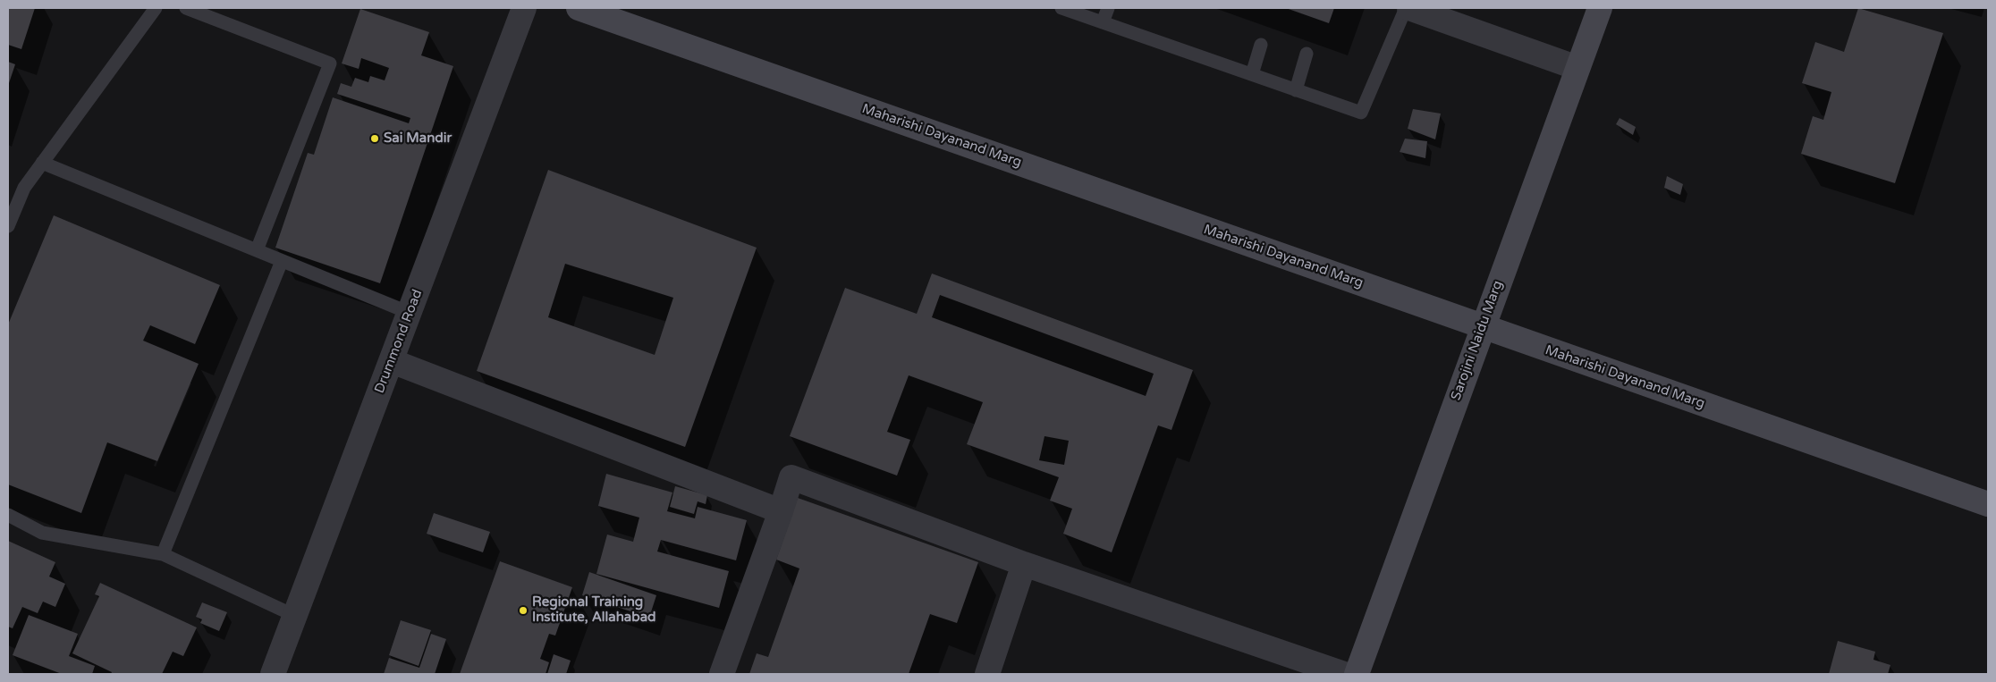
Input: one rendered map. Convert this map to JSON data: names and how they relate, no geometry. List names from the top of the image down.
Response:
{
  "streets": {
    "street": ["Maharishi Dayanand Marg", "Sarojini Naidu Marg", "Drummond Road"]
  },
  "crossings": [
    ["Maharishi Dayanand Marg", "Sarojini Naidu Marg"]
  ],
  "places": ["Sai Mandir", "Regional Training Institute, Allahabad"]
}
